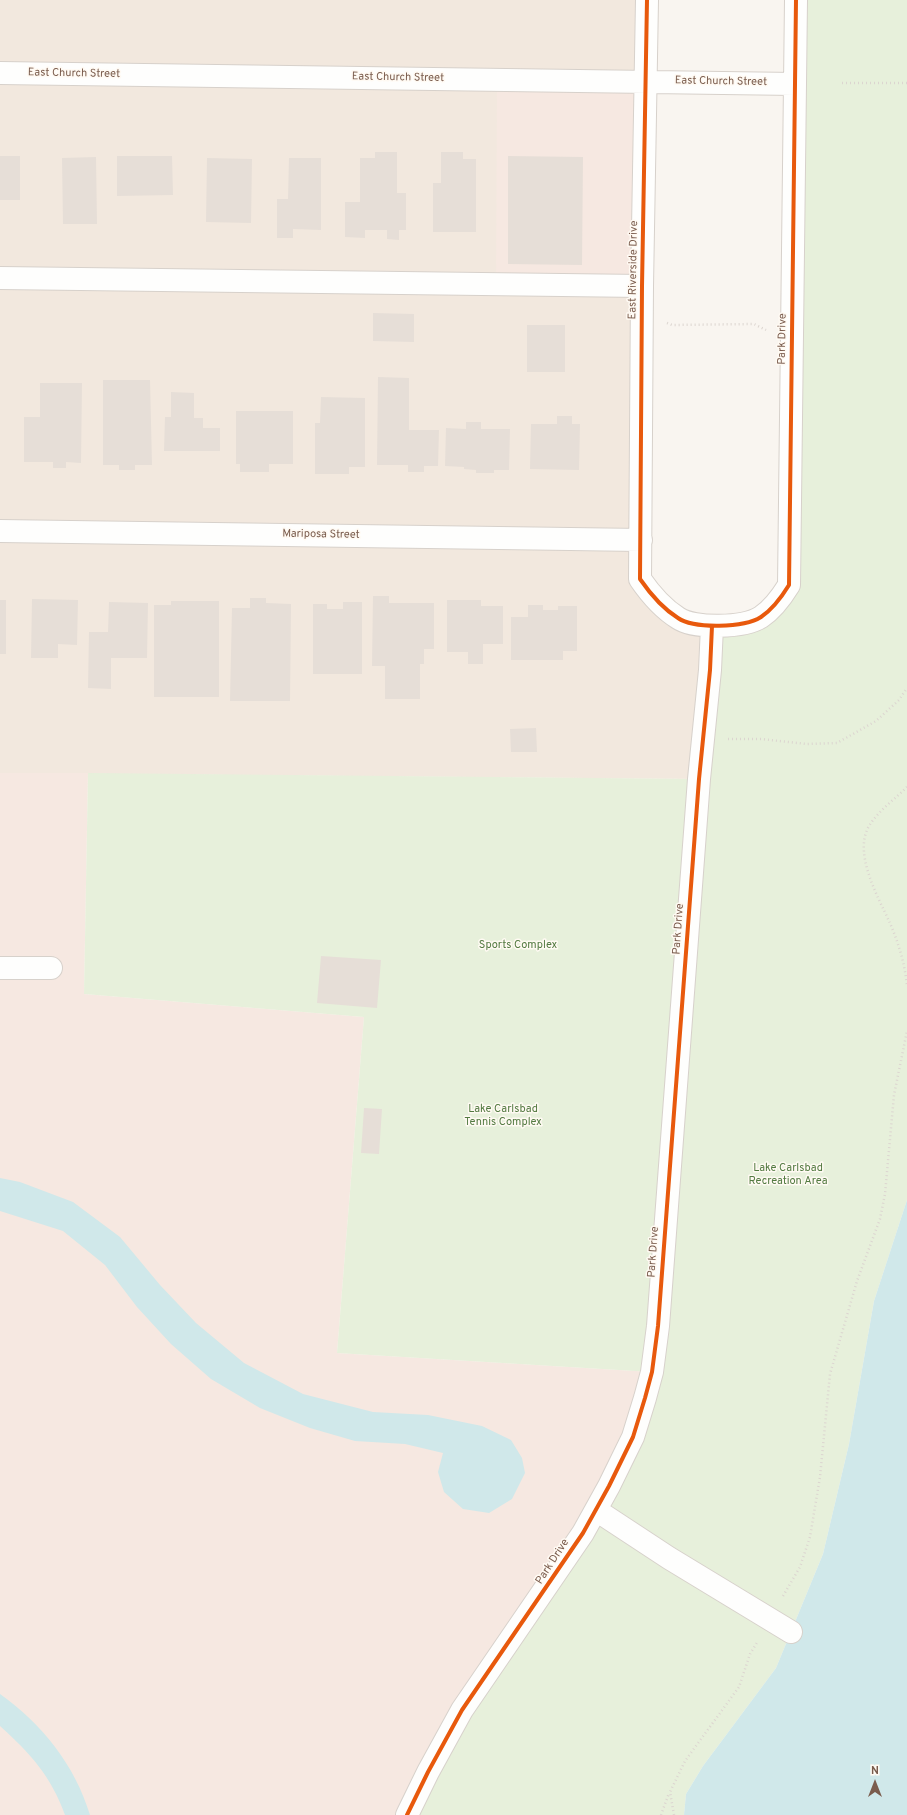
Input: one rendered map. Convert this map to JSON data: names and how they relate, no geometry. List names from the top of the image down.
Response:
{
  "streets": {
    "street": [
      "East Church Street",
      "East Riverside Drive",
      "Park Drive",
      "Mariposa Street"
    ]
  },
  "crossings": [
    ["East Church Street", "East Riverside Drive"],
    ["East Church Street", "Park Drive"],
    ["East Riverside Drive", "Park Drive"],
    ["East Riverside Drive", "Mariposa Street"],
    ["Park Drive", "Mariposa Street"]
  ],
  "parks": ["Sports Complex", "Lake Carlsbad Tennis Complex", "Lake Carlsbad Recreation Area"],
  "north": "top"
}
